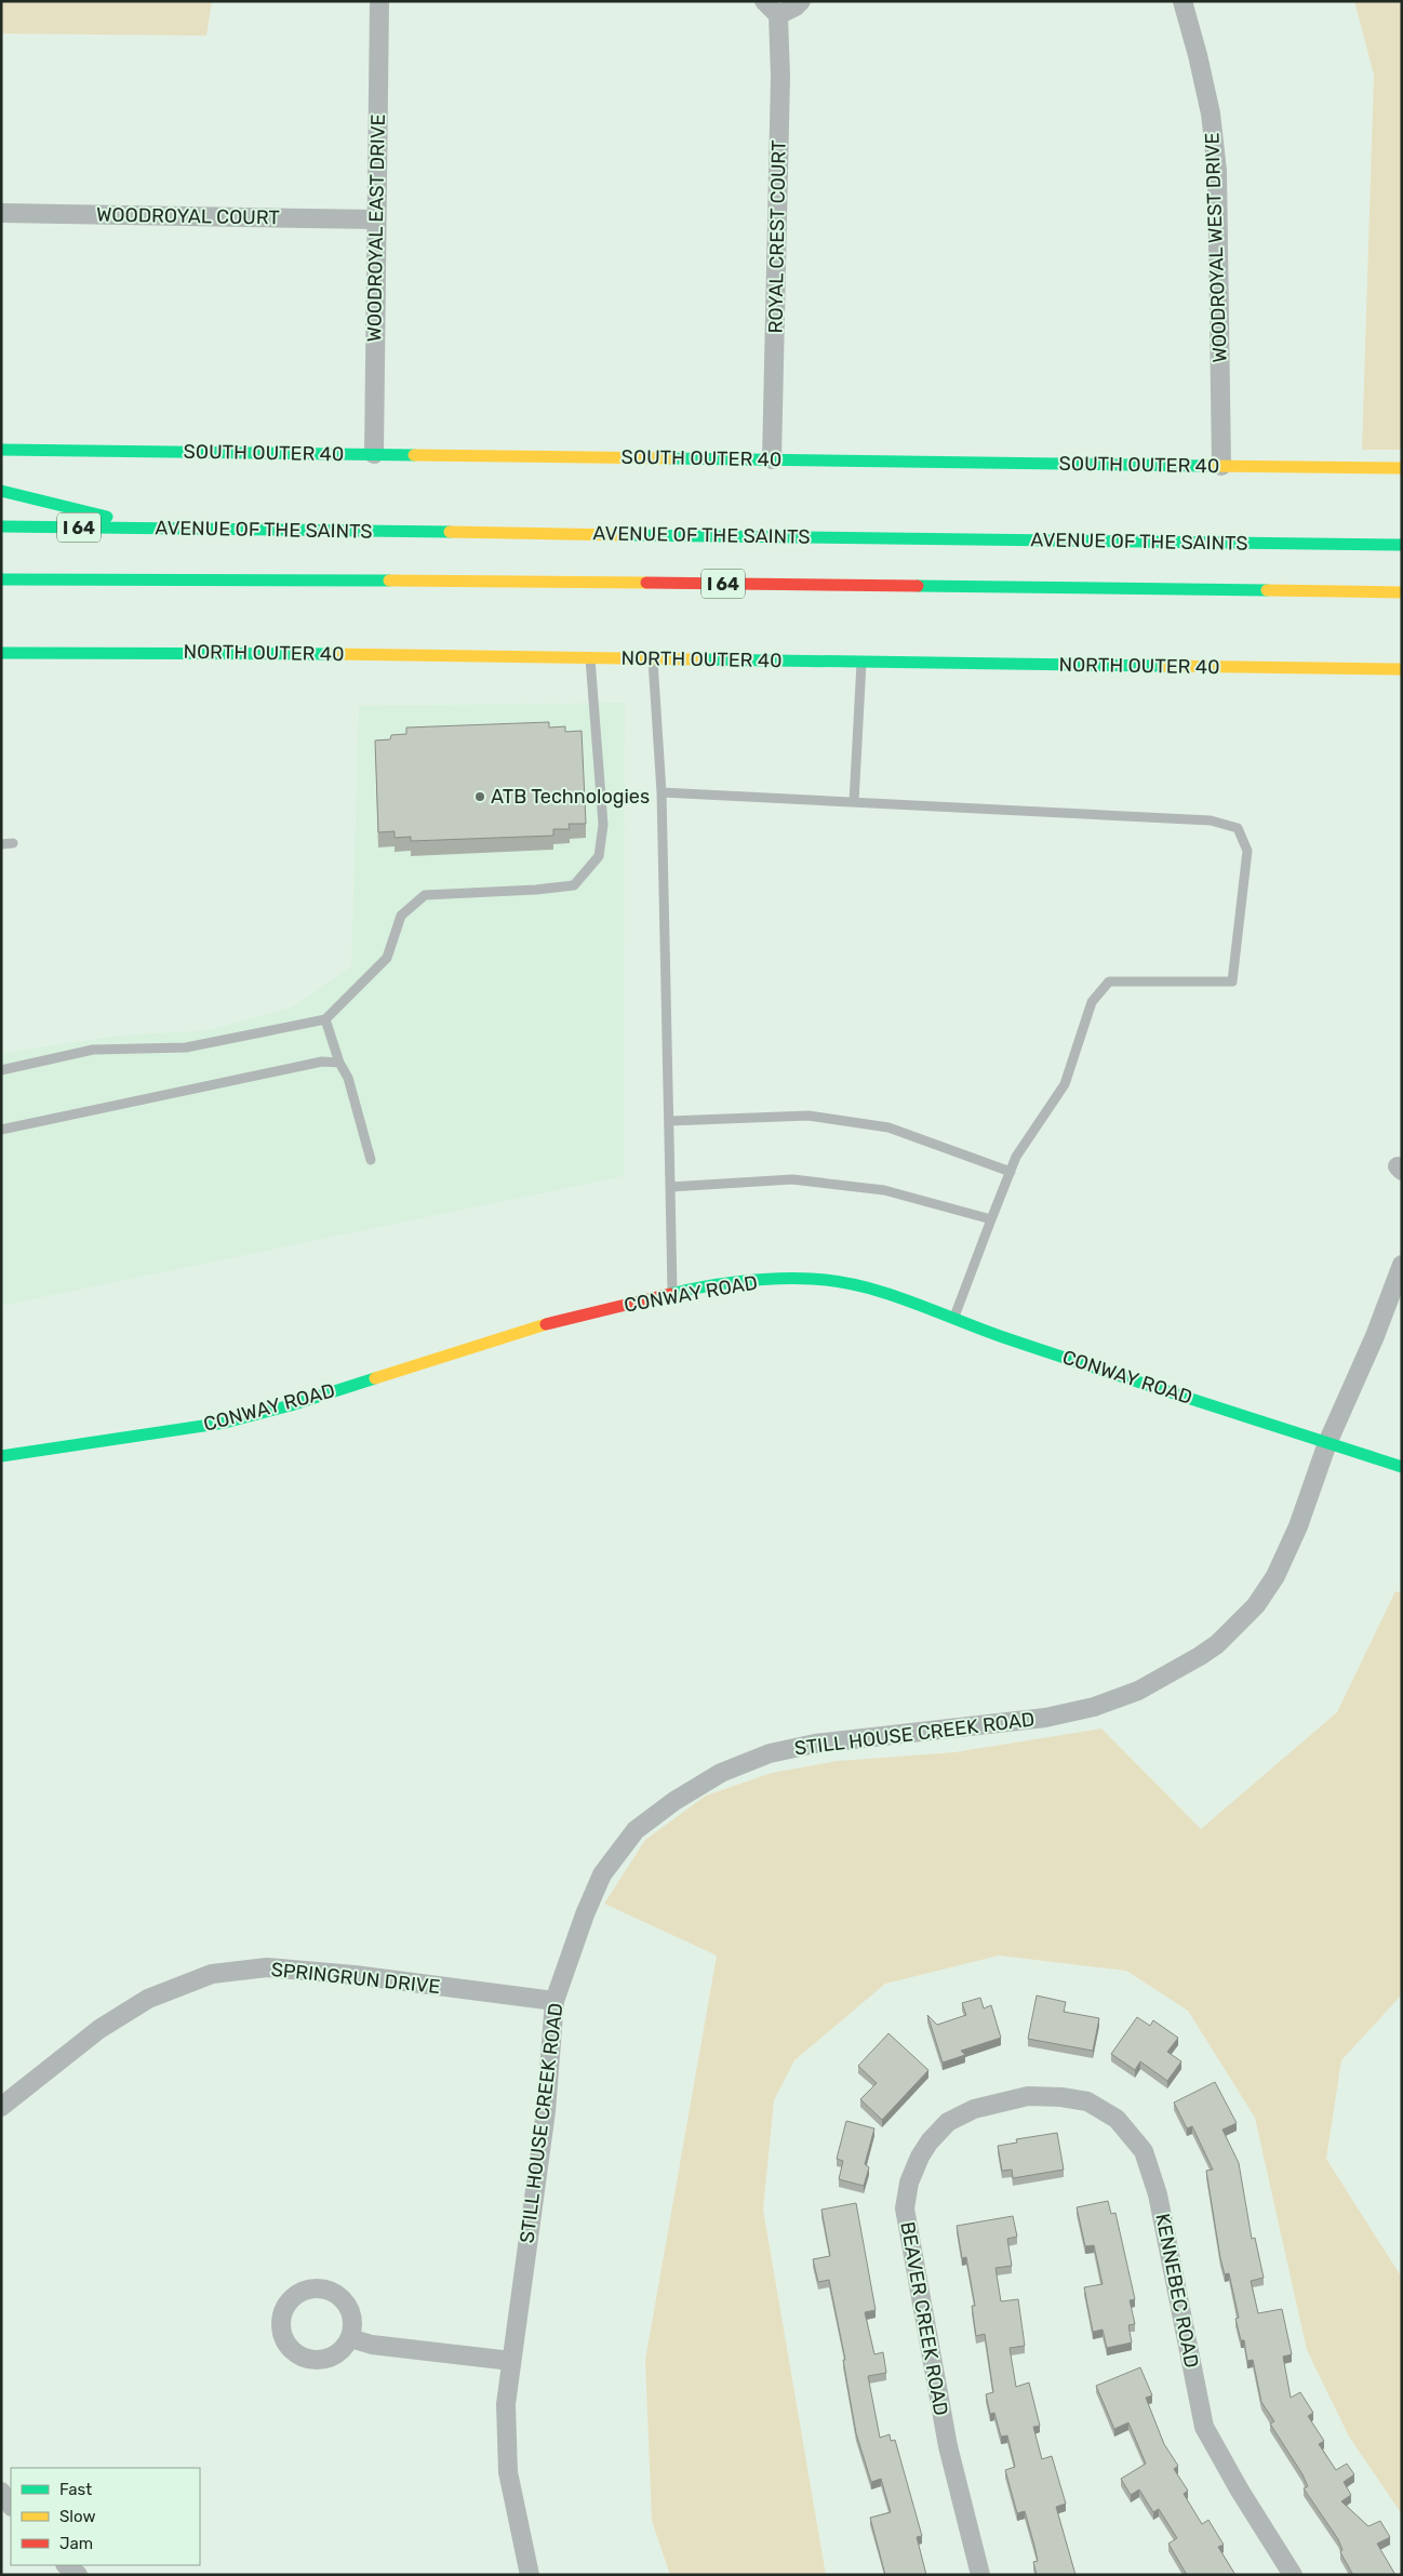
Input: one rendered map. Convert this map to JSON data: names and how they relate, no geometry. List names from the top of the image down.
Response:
{
  "streets": {
    "main road": [
      "SOUTH OUTER 40",
      "I 64",
      "AVENUE OF THE SAINTS",
      "NORTH OUTER 40",
      "CONWAY ROAD"
    ],
    "street": [
      "WOODROYAL COURT",
      "WOODROYAL EAST DRIVE",
      "ROYAL CREST COURT",
      "WOODROYAL WEST DRIVE",
      "STILL HOUSE CREEK ROAD",
      "SPRINGRUN DRIVE",
      "KENNEBEC ROAD",
      "BEAVER CREEK ROAD"
    ]
  },
  "crossings": [
    ["WOODROYAL COURT", "WOODROYAL EAST DRIVE"],
    ["WOODROYAL EAST DRIVE", "SOUTH OUTER 40"],
    ["ROYAL CREST COURT", "SOUTH OUTER 40"],
    ["WOODROYAL WEST DRIVE", "SOUTH OUTER 40"],
    ["CONWAY ROAD", "STILL HOUSE CREEK ROAD"],
    ["STILL HOUSE CREEK ROAD", "SPRINGRUN DRIVE"],
    ["KENNEBEC ROAD", "BEAVER CREEK ROAD"]
  ],
  "places": ["ATB Technologies"],
  "legend": ["Fast", "Slow", "Jam"]
}
